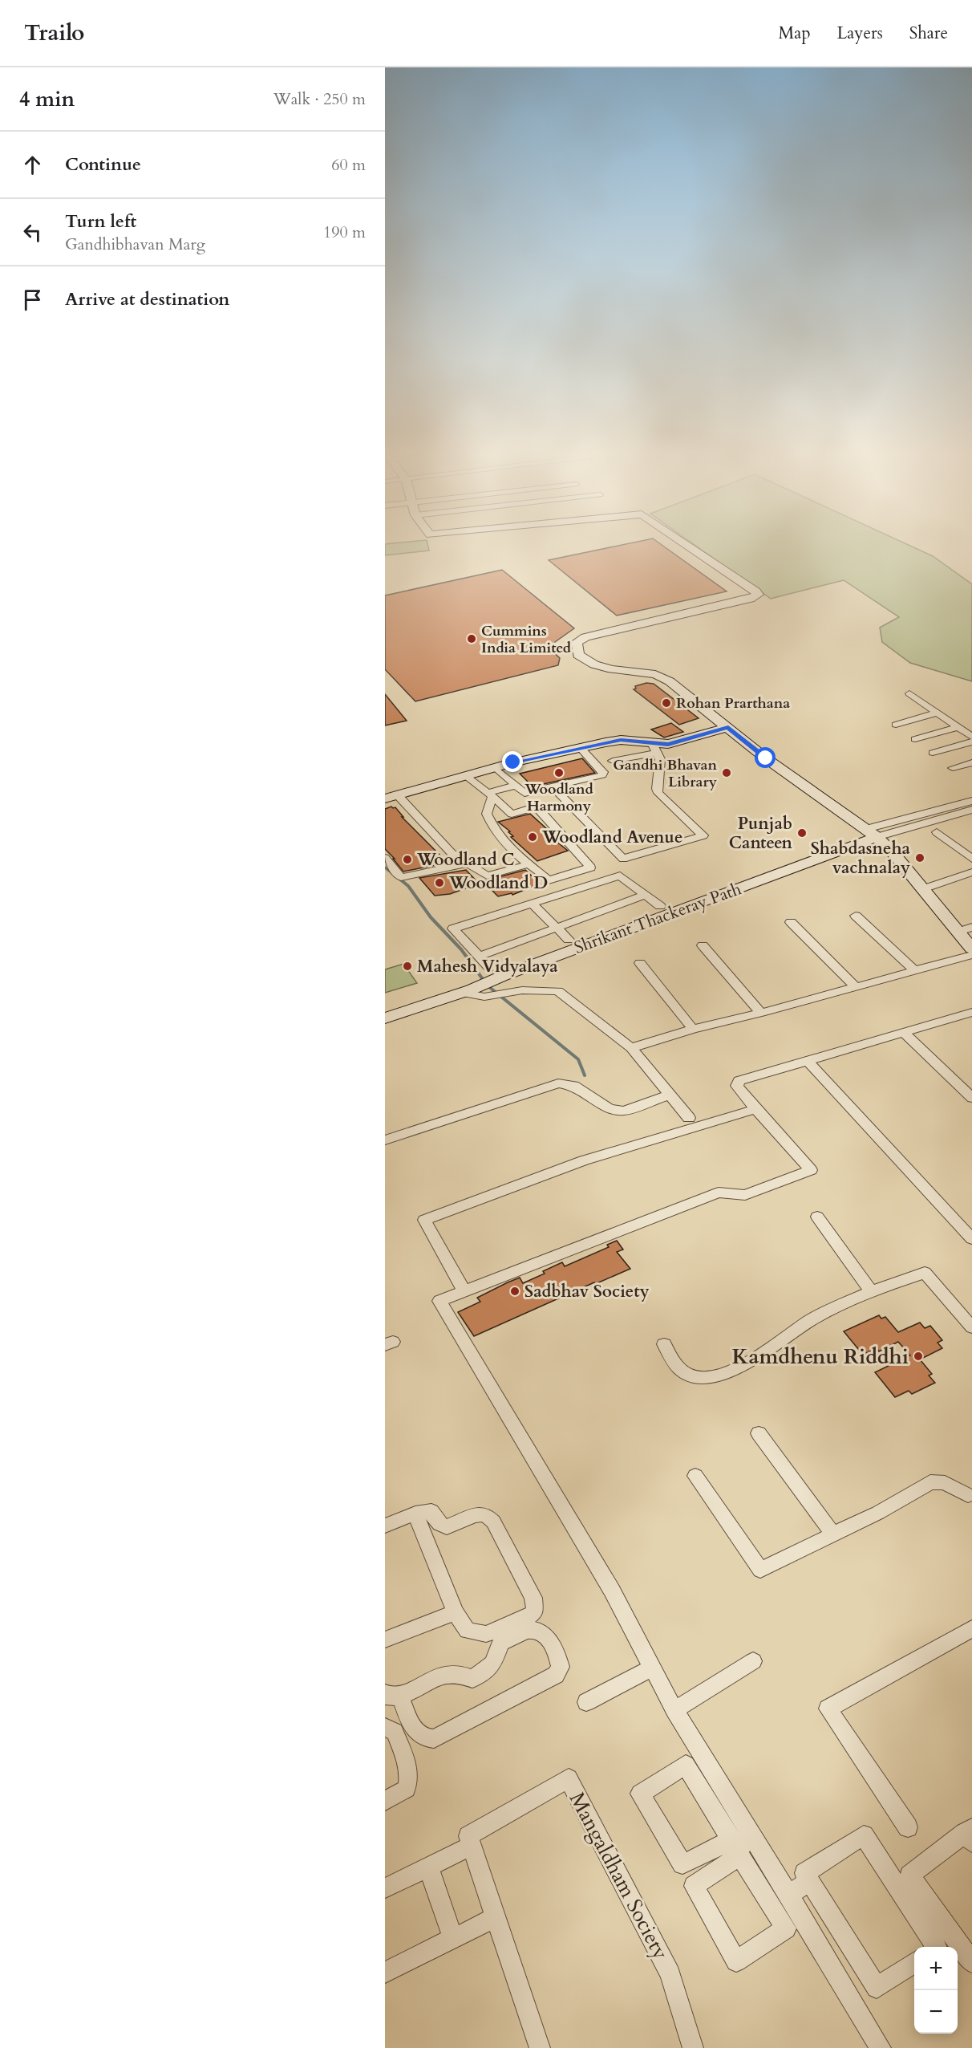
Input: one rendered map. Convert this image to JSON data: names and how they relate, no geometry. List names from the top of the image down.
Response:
{
  "streets": {
    "street": ["Shrikant Thackeray Path", "Mangaldham Society"]
  },
  "places": [
    "Cummins India Limited",
    "Rohan Prarthana",
    "Woodland Harmony",
    "Gandhi Bhavan Library",
    "Punjab Canteen",
    "Woodland Avenue",
    "Shabdasneha vachnalay",
    "Woodland C",
    "Woodland D",
    "Mahesh Vidyalaya",
    "Sadbhav Society",
    "Kamdhenu Riddhi"
  ],
  "page": {
    "header": "Trailo",
    "nav": ["Map", "Layers", "Share"],
    "heading": ["4 min", "Walk · 250 m"],
    "list": [
      ["Continue", "60 m"],
      ["Turn left", "Gandhibhavan Marg", "190 m"],
      "Arrive at destination"
    ],
    "map_buttons": ["+", "−"]
  }
}
